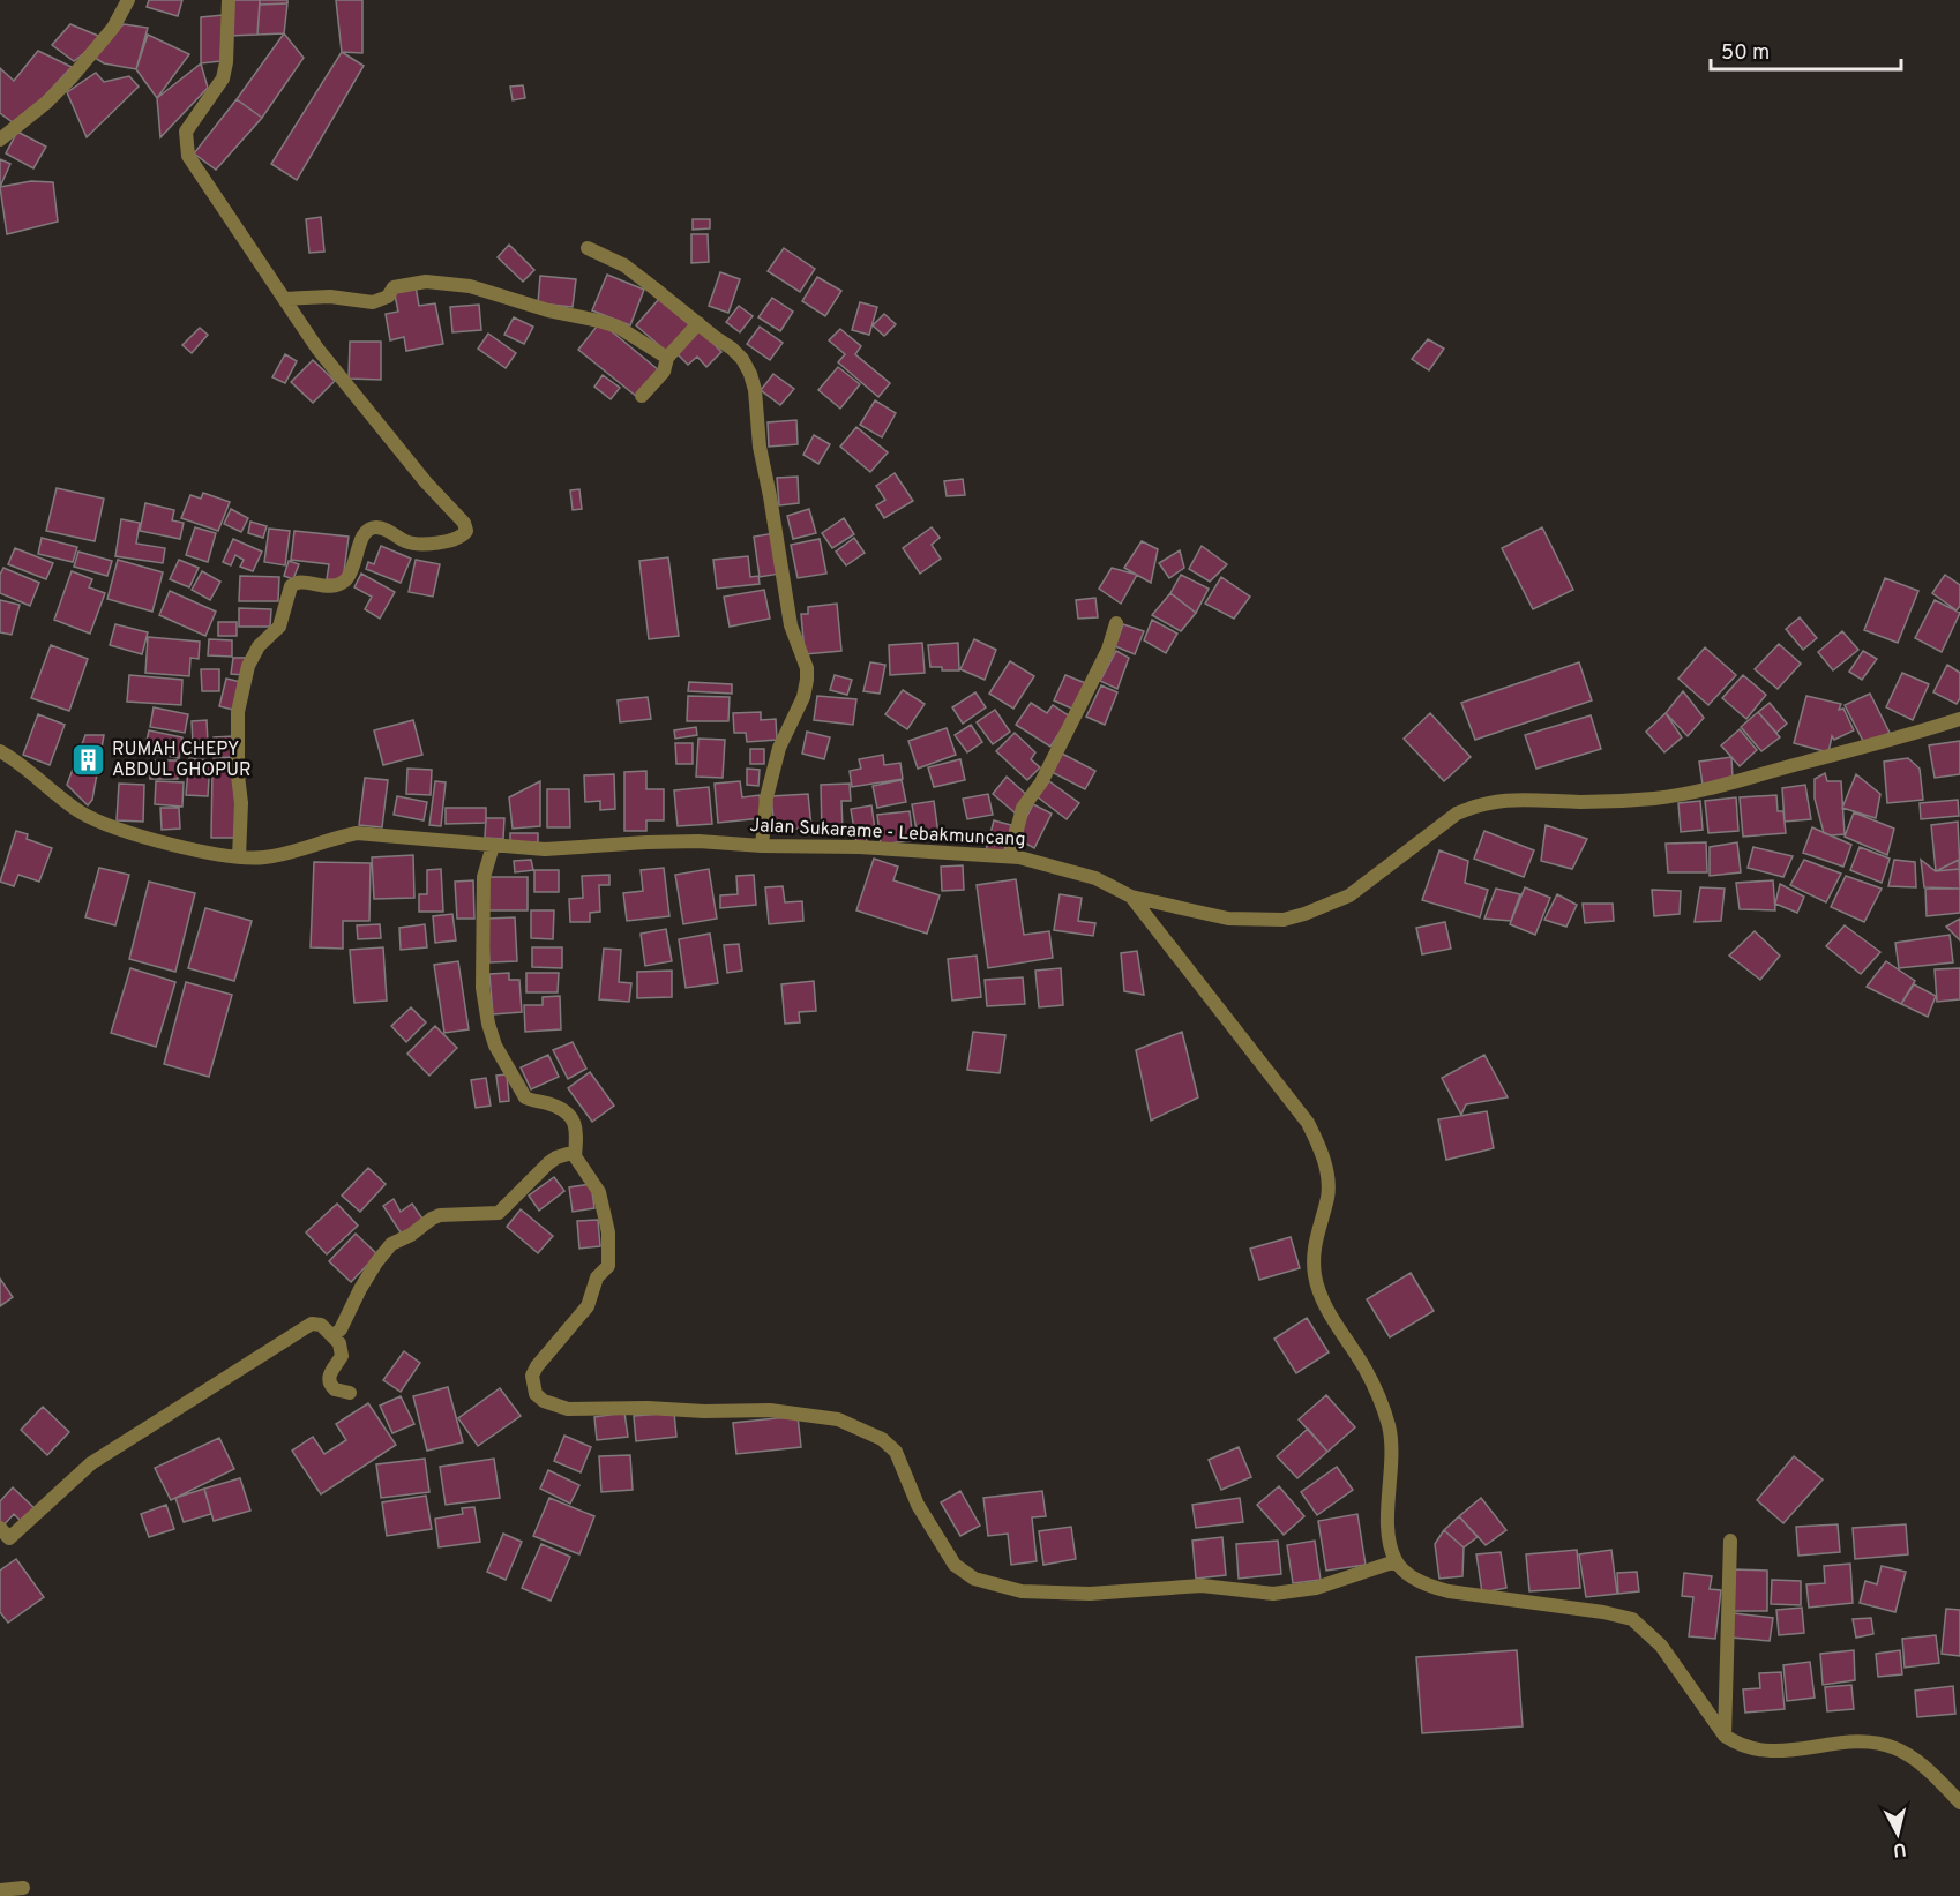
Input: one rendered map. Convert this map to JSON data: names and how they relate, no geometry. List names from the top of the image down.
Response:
{
  "streets": {
    "street": ["Jalan Sukarame - Lebakmuncang"]
  },
  "places": {
    "building": ["RUMAH CHEPY ABDUL GHOPUR"]
  },
  "scale_bar": "50 m",
  "north": "bottom"
}
